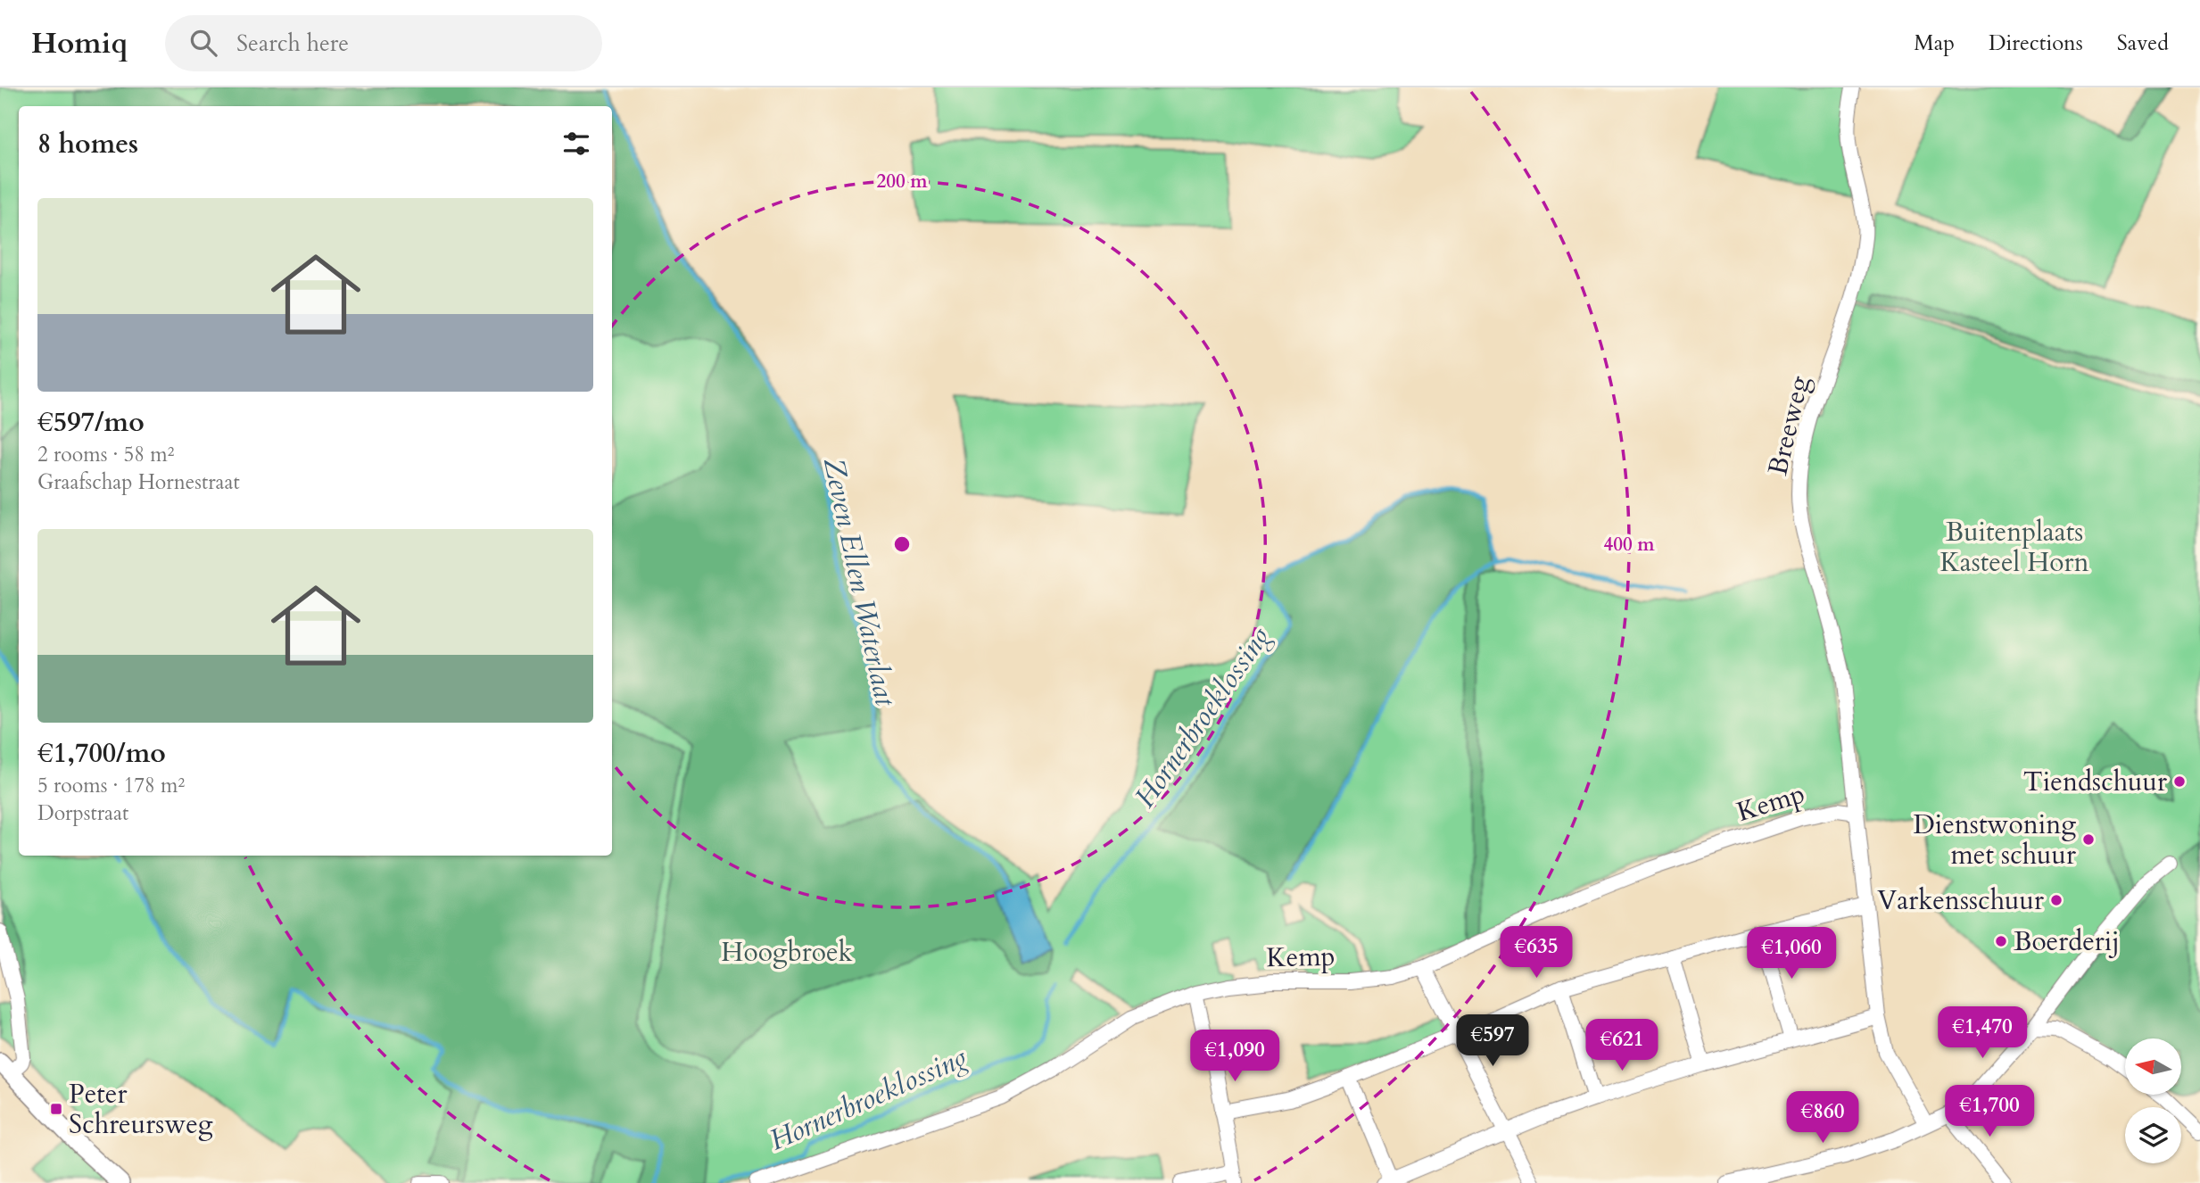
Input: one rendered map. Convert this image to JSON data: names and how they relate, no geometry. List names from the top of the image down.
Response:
{
  "streets": {
    "street": ["Breeweg", "Kemp"]
  },
  "crossings": [
    ["Breeweg", "Kemp"]
  ],
  "water": ["Zeven Ellen Waterlaat", "Hornerbroeklossing"],
  "parks": ["Buitenplaats Kasteel Horn", "Hoogbroek"],
  "places": {
    "other": [
      "Tiendschuur",
      "Dienstwoning met schuur",
      "Varkensschuur",
      "Boerderij"
    ],
    "transit": ["Peter Schreursweg"]
  },
  "north": "left",
  "page": {
    "header": "Homiq",
    "search": "Search here",
    "nav": ["Map", "Directions", "Saved"],
    "heading": "8 homes",
    "list": [
      {
        "name": "€597/mo",
        "note": "2 rooms · 58 m² · Graafschap Hornestraat"
      },
      {
        "name": "€1,700/mo",
        "note": "5 rooms · 178 m² · Dorpstraat"
      }
    ],
    "price": [
      "€635",
      "€1,060",
      "€1,470",
      "€597",
      "€621",
      "€1,090",
      "€1,700",
      "€860"
    ]
  },
  "rings": ["200 m", "400 m"]
}
